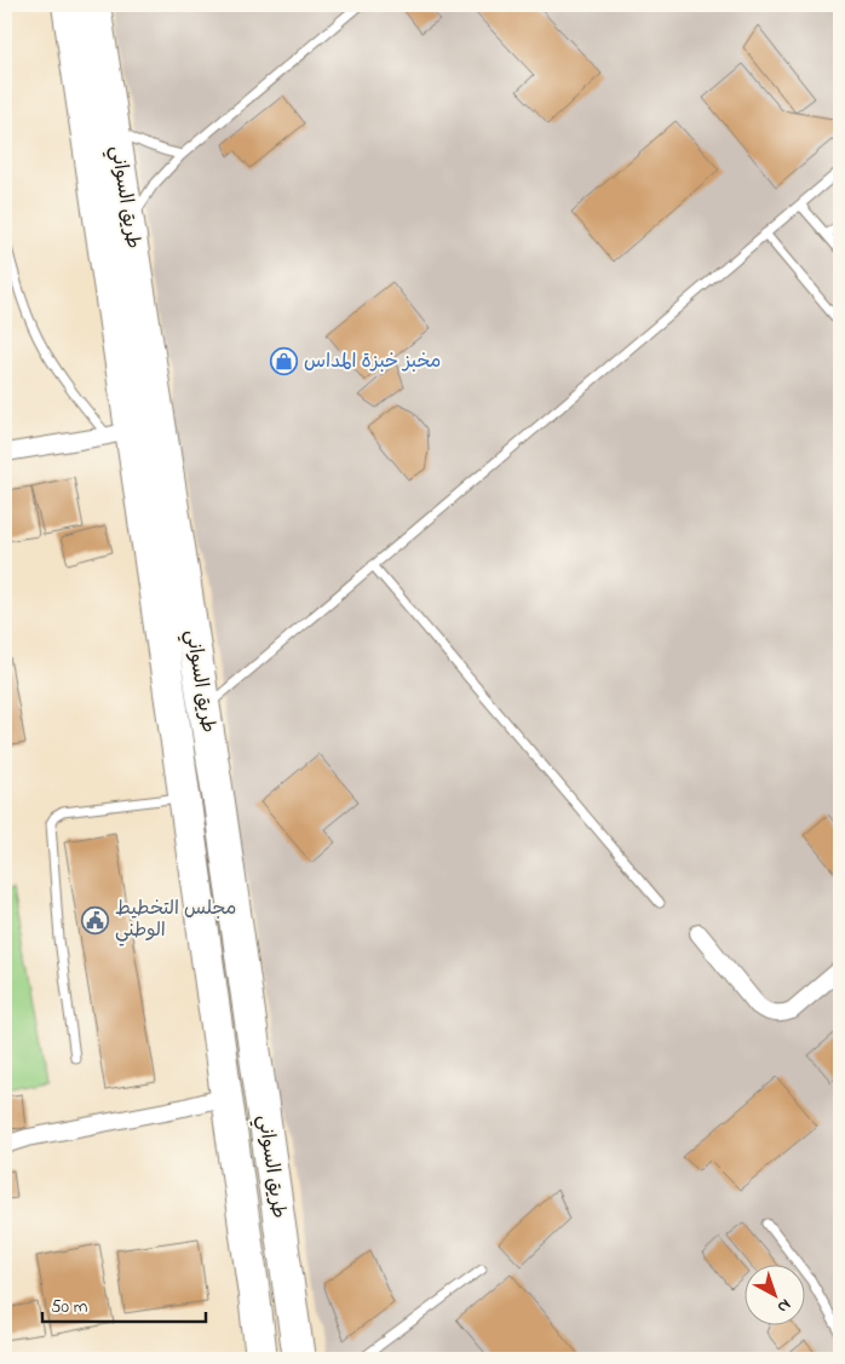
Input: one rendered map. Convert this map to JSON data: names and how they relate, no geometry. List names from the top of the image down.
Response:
{
  "streets": {
    "highway": ["طريق السواني"]
  },
  "places": {
    "shop": ["مخبز خبزة المداس"],
    "public building": ["مجلس التخطيط الوطني"]
  },
  "scale_bar": "50 m",
  "north": "bottom right"
}
